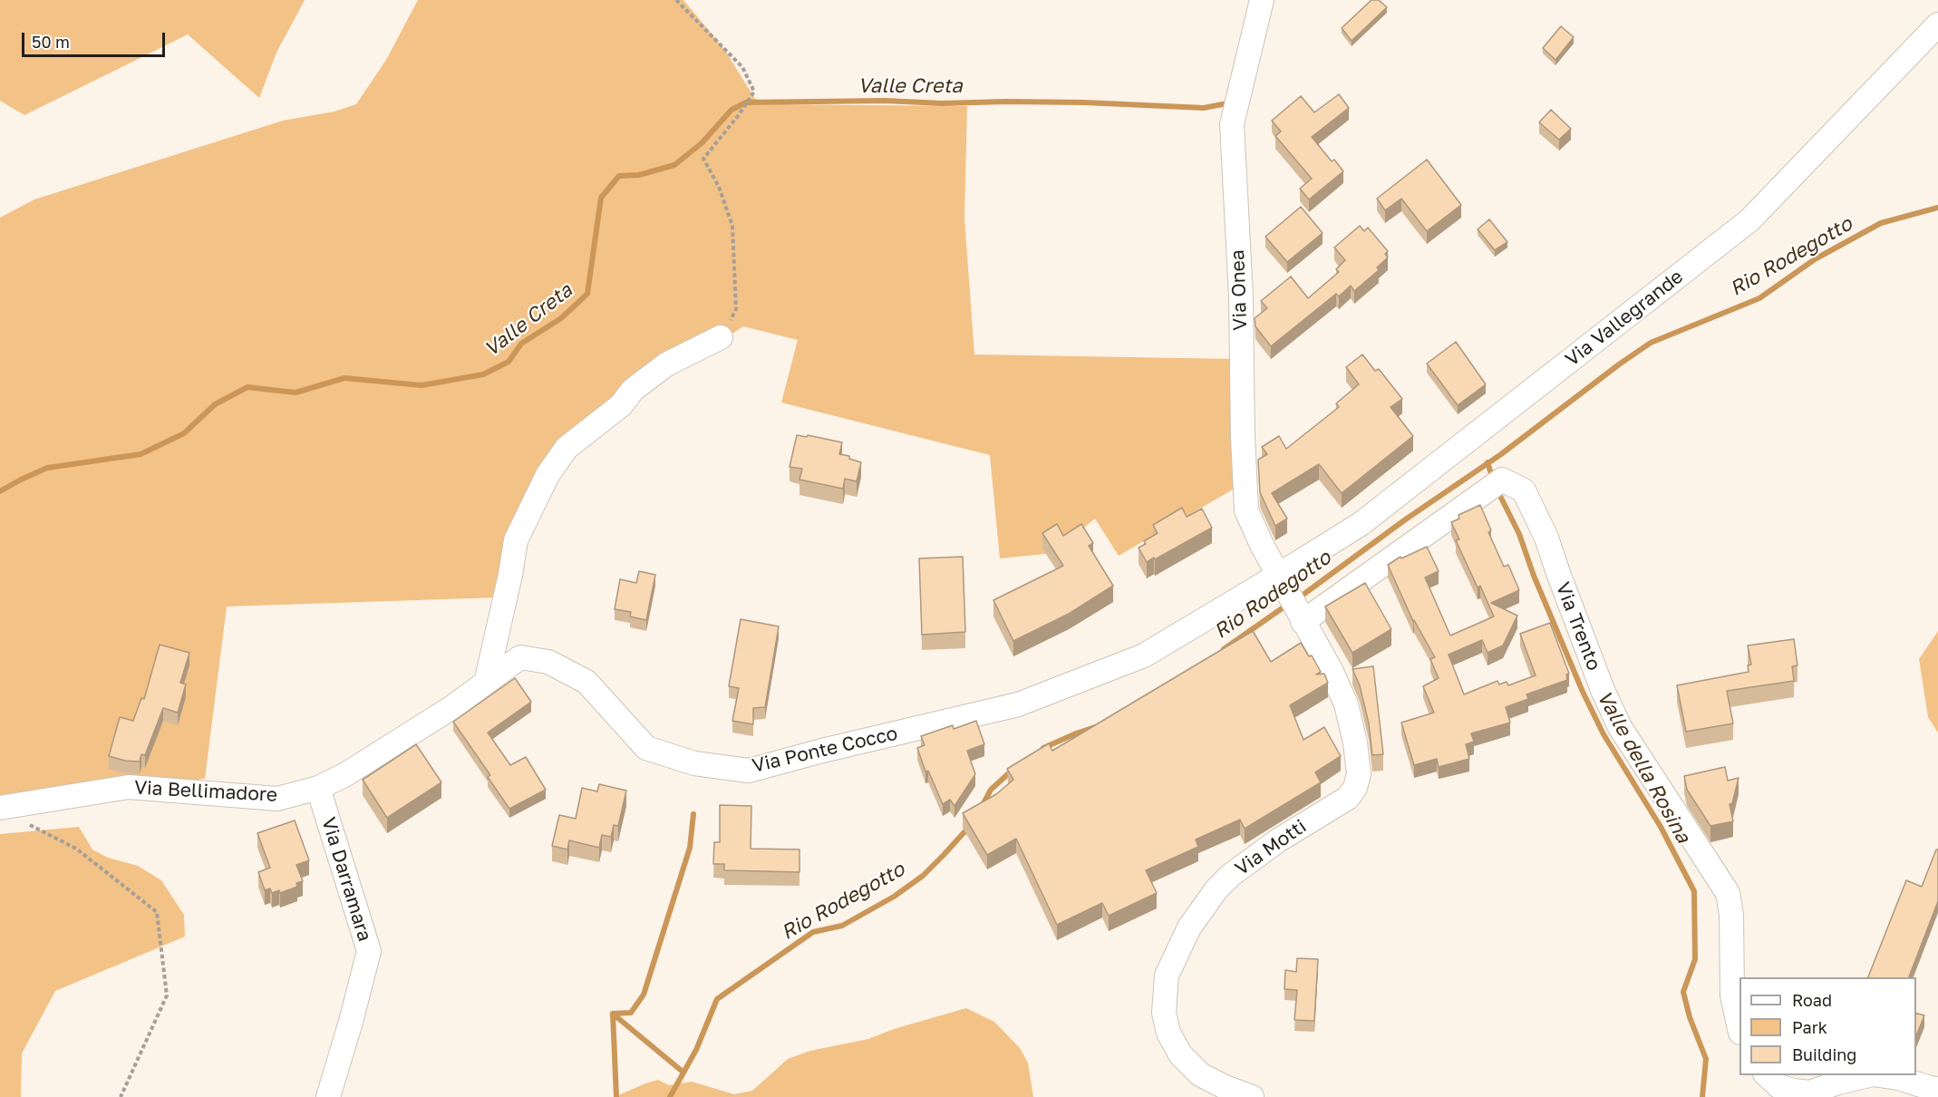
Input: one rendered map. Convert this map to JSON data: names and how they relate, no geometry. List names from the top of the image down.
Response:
{
  "streets": {
    "street": [
      "Via Onea",
      "Via Vallegrande",
      "Via Trento",
      "Via Ponte Cocco",
      "Via Bellimadore",
      "Via Motti",
      "Via Darramara"
    ]
  },
  "crossings": [
    ["Via Onea", "Via Vallegrande"],
    ["Via Onea", "Via Ponte Cocco"],
    ["Via Onea", "Via Motti"],
    ["Via Vallegrande", "Via Ponte Cocco"],
    ["Via Vallegrande", "Via Motti"],
    ["Via Trento", "Via Motti"],
    ["Via Ponte Cocco", "Via Bellimadore"],
    ["Via Ponte Cocco", "Via Motti"],
    ["Via Bellimadore", "Via Darramara"]
  ],
  "water": ["Valle Creta", "Rio Rodegotto", "Valle della Rosina"],
  "legend": ["Road", "Park", "Building"],
  "scale_bar": "50 m"
}
